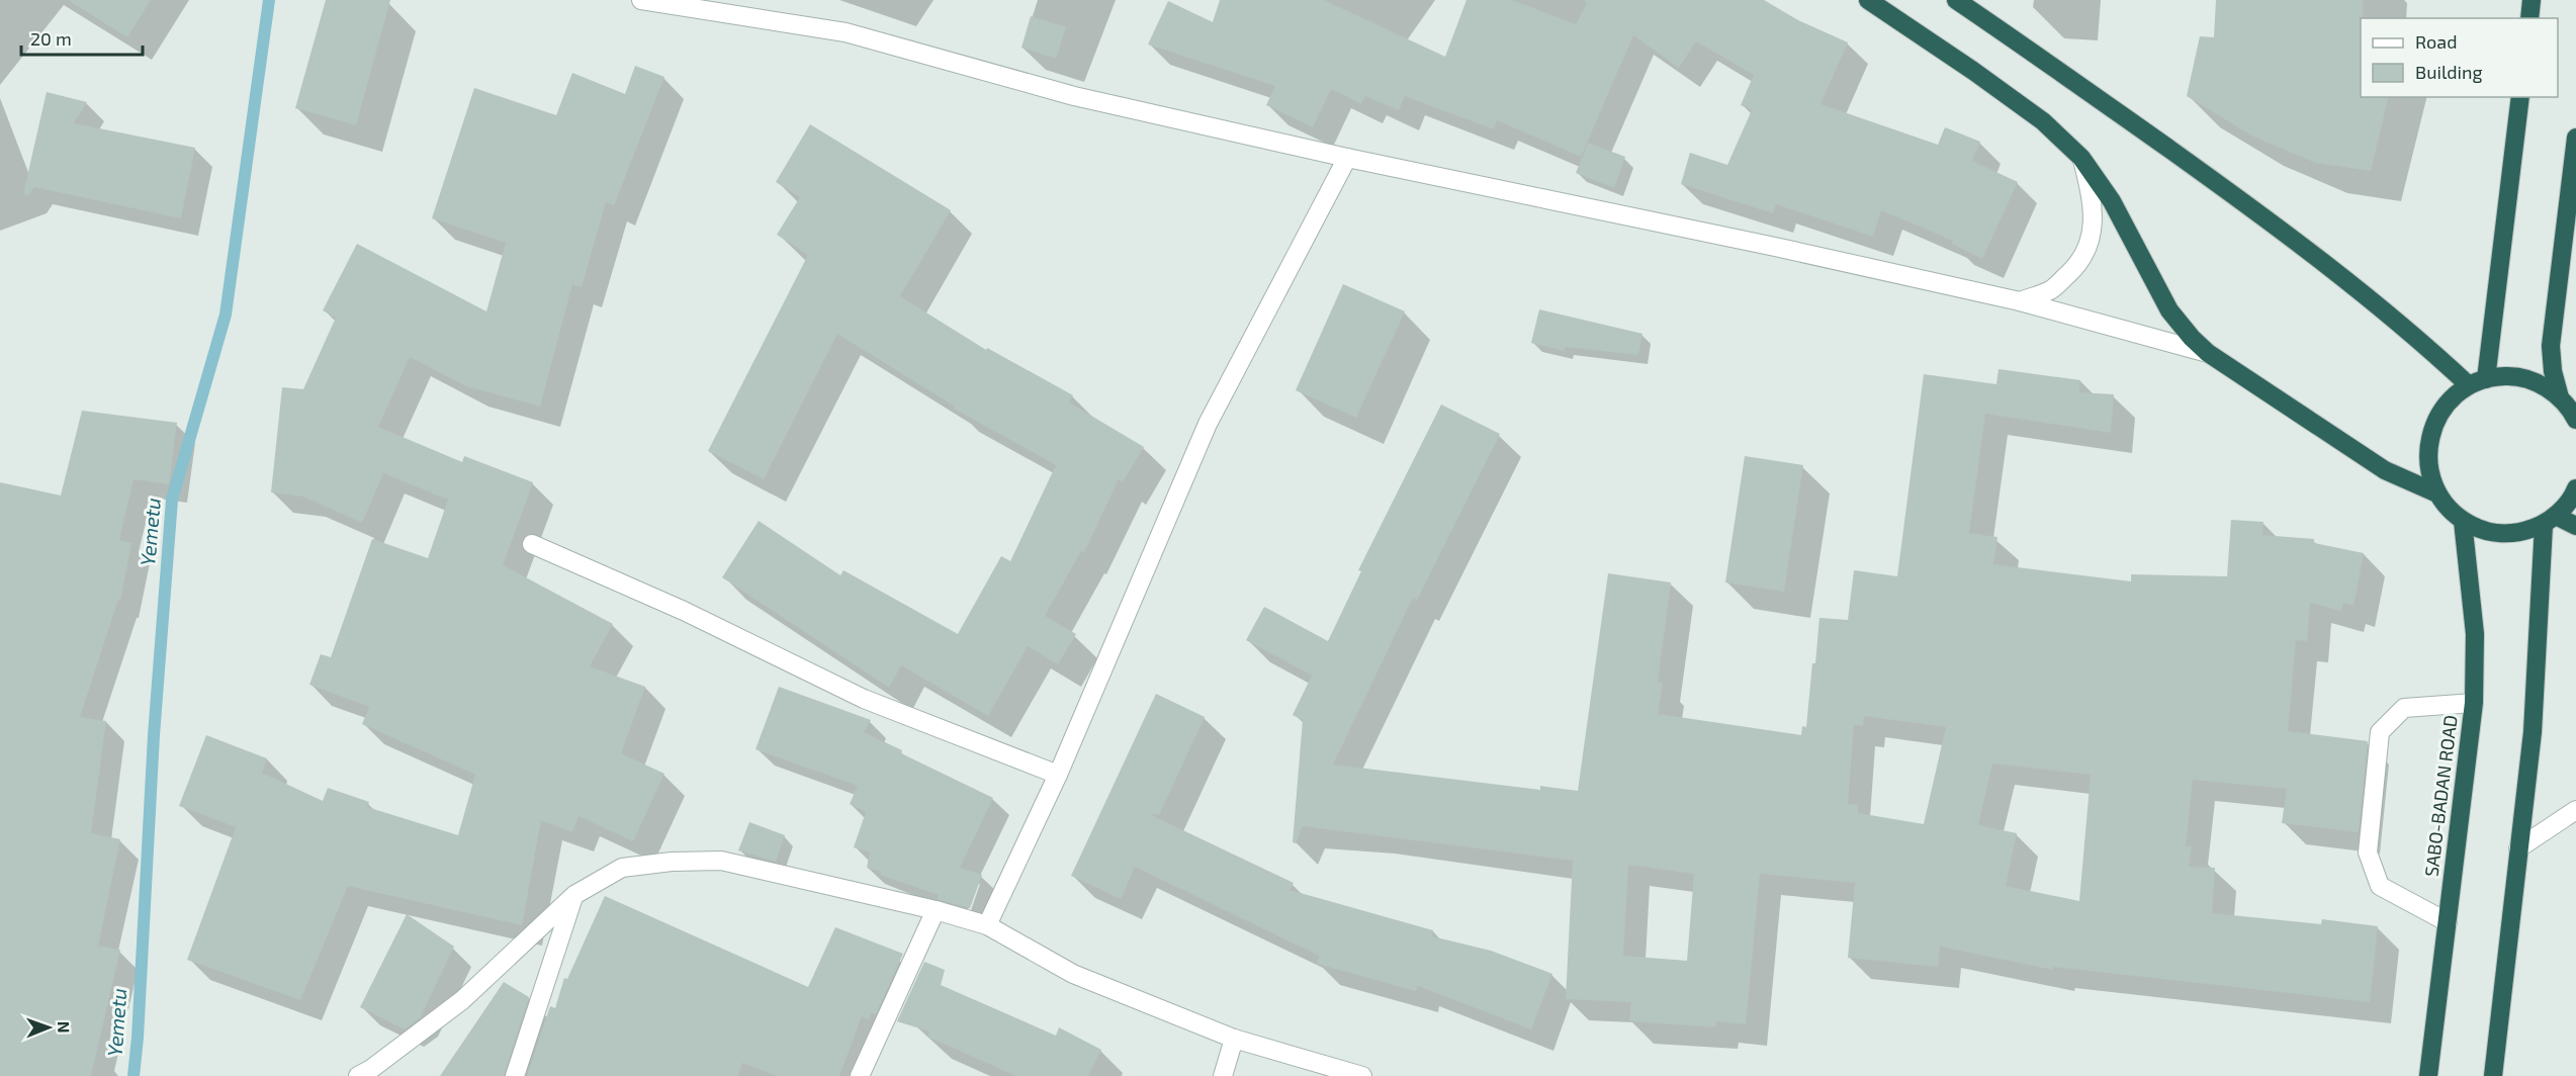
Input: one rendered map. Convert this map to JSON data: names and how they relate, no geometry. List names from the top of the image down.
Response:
{
  "streets": {
    "highway": ["SABO-BADAN ROAD"]
  },
  "water": ["Yemetu"],
  "legend": ["Road", "Building"],
  "scale_bar": "20 m",
  "north": "right"
}
